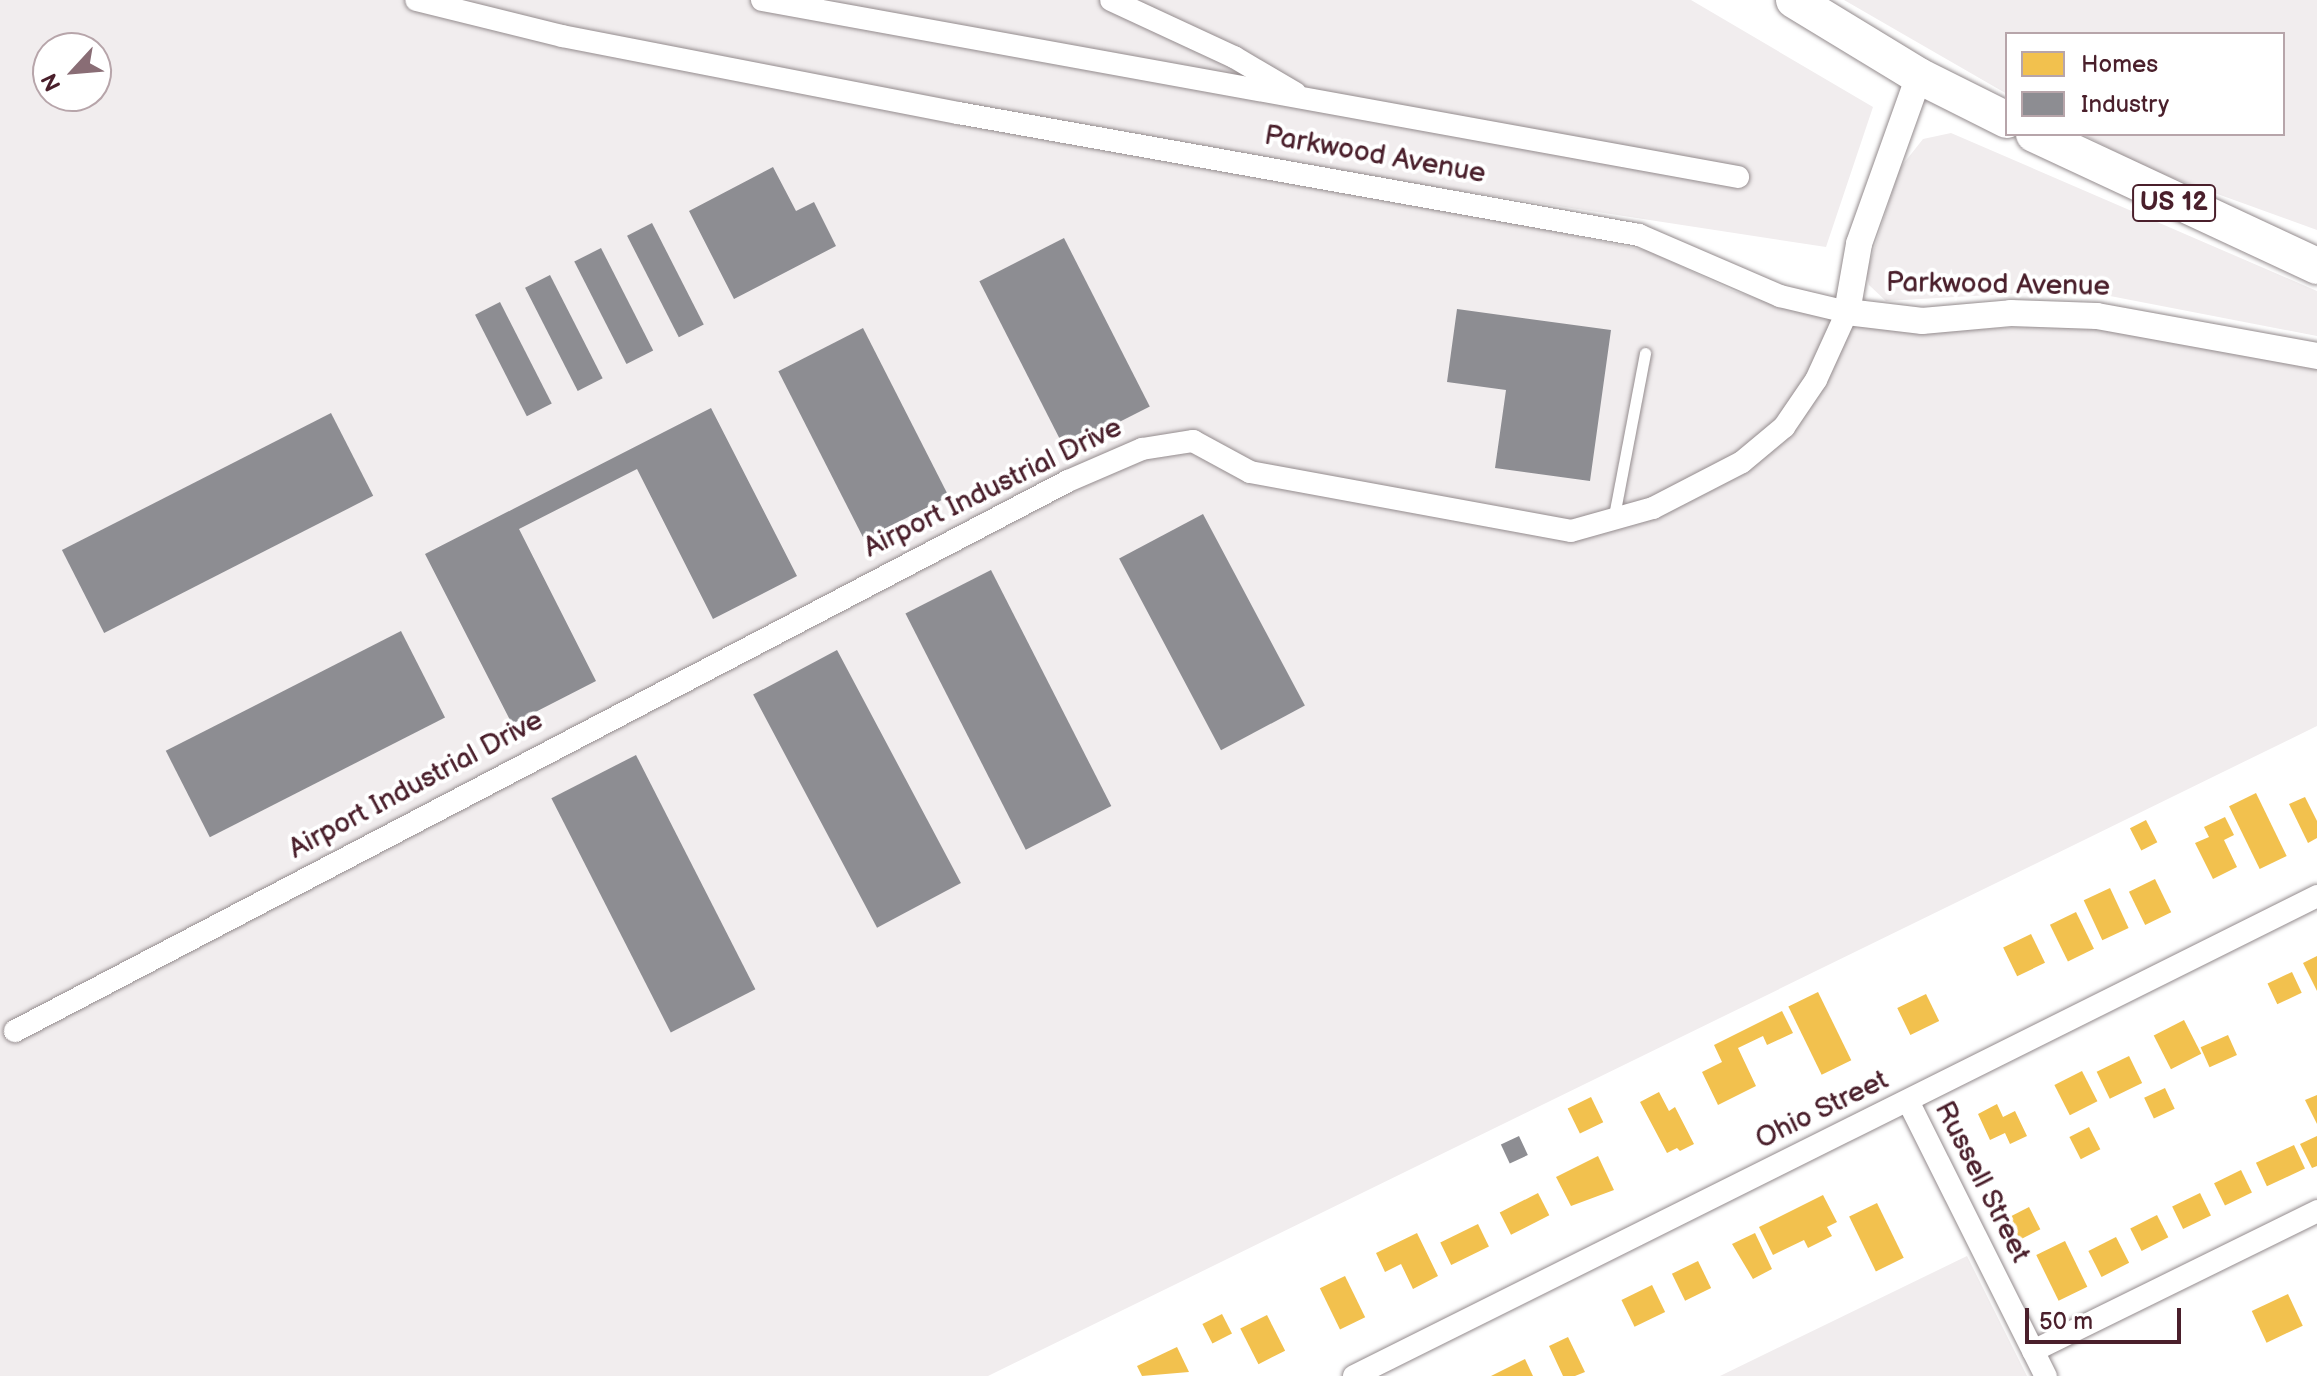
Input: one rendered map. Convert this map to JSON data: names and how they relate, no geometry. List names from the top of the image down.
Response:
{
  "streets": {
    "highway": ["US 12"],
    "street": [
      "Parkwood Avenue",
      "Airport Industrial Drive",
      "Ohio Street",
      "Russell Street"
    ]
  },
  "crossings": [
    ["Parkwood Avenue", "Airport Industrial Drive"],
    ["Ohio Street", "Russell Street"]
  ],
  "legend": ["Homes", "Industry"],
  "scale_bar": "50 m",
  "north": "bottom left"
}
